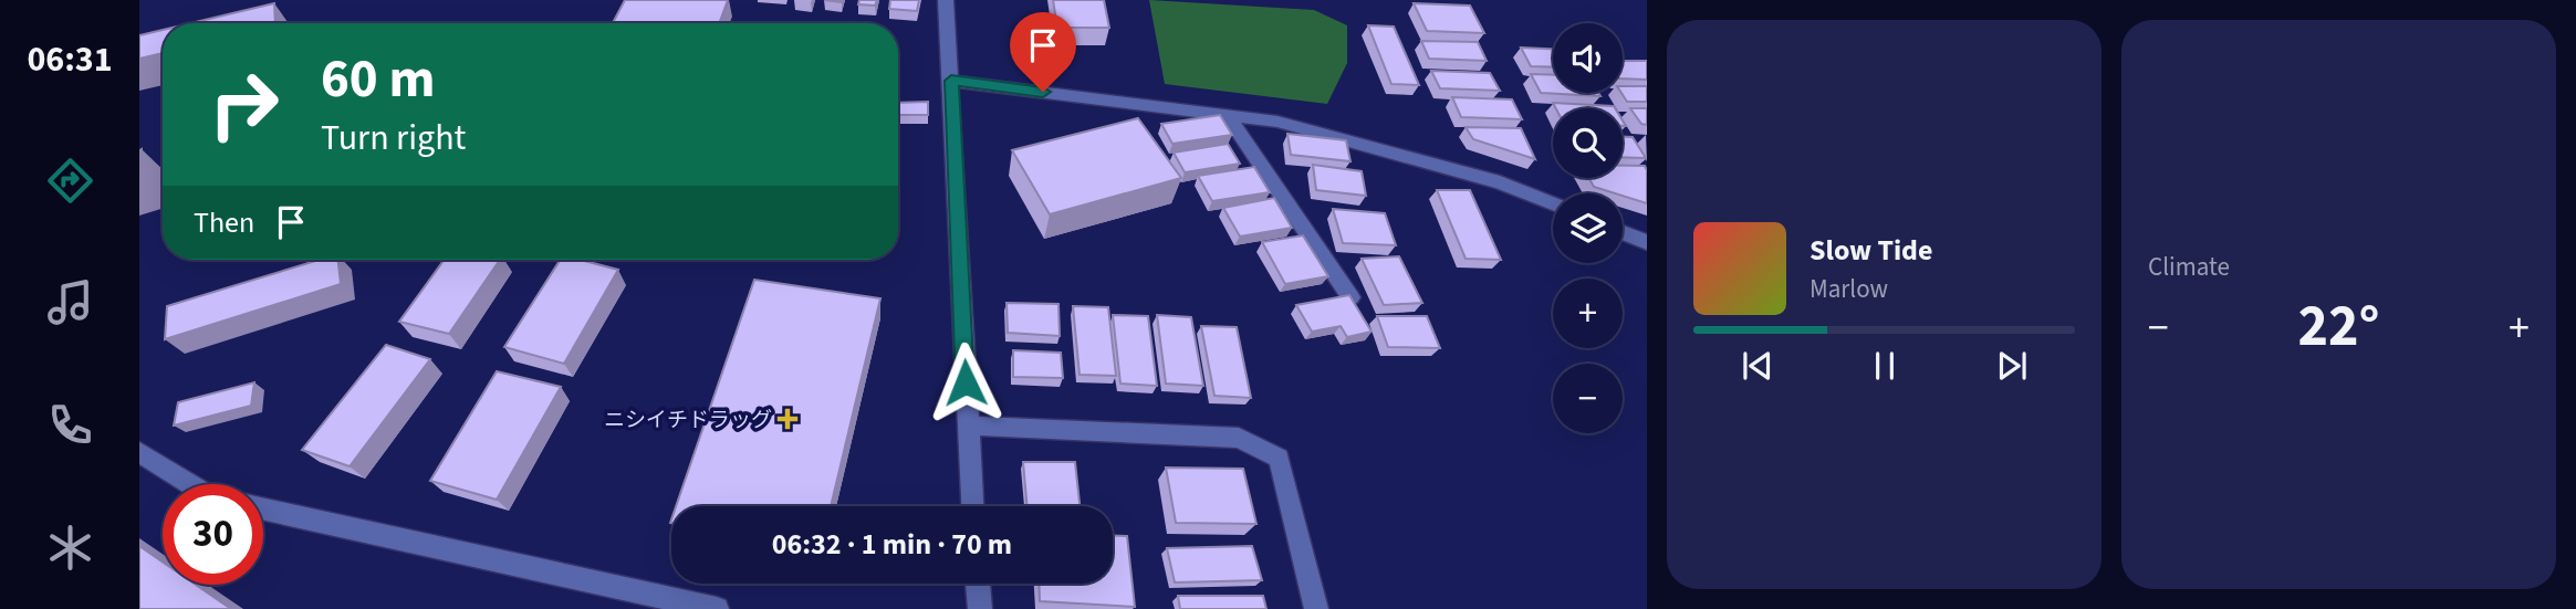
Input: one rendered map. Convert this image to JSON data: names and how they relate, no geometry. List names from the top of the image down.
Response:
{
  "places": {
    "health": ["ニシイチドラッグ"]
  },
  "page": {
    "tabs": "06:31",
    "tile": "Climate",
    "map_buttons": ["+", "−"],
    "turn": ["60 m", "Turn right"],
    "then": "Then",
    "song": ["Slow Tide", "Marlow"],
    "heat": ["−", "22°", "+"],
    "limit": "30",
    "trip": "06:32 · 1 min · 70 m"
  }
}
